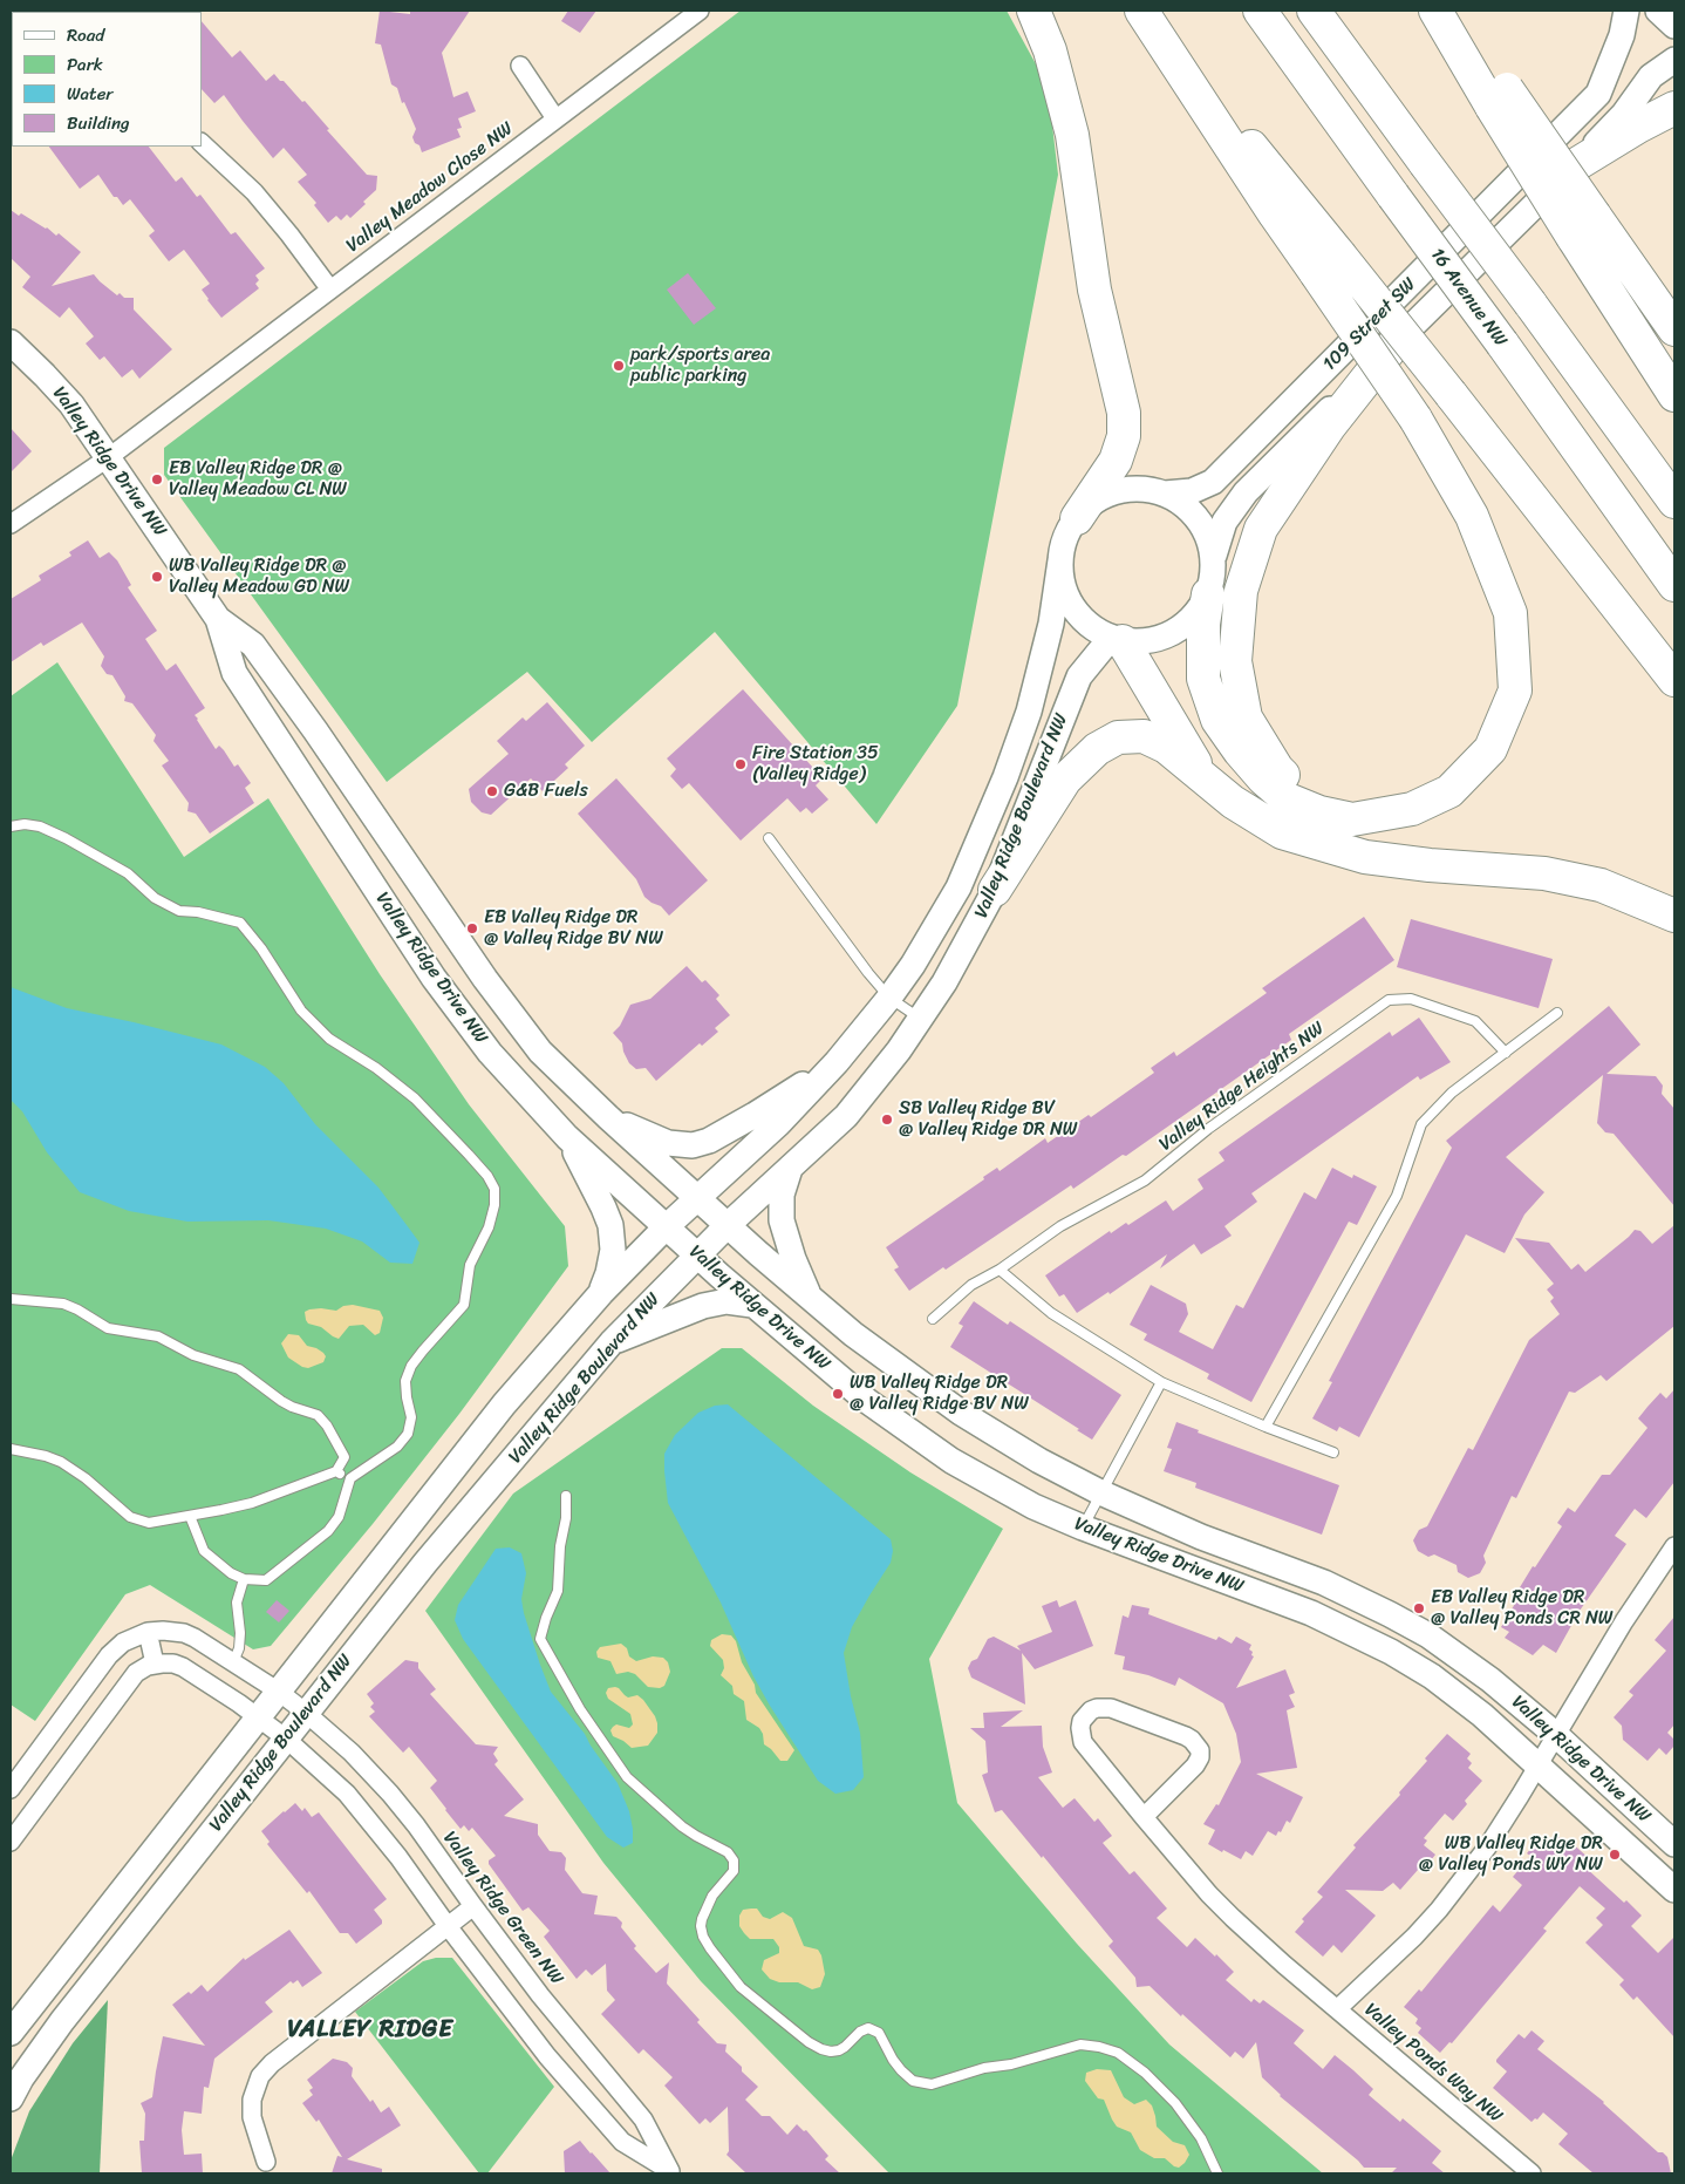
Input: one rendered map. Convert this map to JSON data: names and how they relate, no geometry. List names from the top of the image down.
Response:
{
  "streets": {
    "highway": ["16 Avenue NW"],
    "street": [
      "Valley Meadow Close NW",
      "109 Street SW",
      "Valley Ridge Drive NW",
      "Valley Ridge Boulevard NW",
      "Valley Ridge Green NW",
      "Valley Ponds Way NW"
    ],
    "lane": ["Valley Ridge Heights NW"]
  },
  "crossings": [
    ["Valley Meadow Close NW", "Valley Ridge Drive NW"],
    ["109 Street SW", "Valley Ridge Boulevard NW"],
    ["Valley Ridge Drive NW", "Valley Ridge Boulevard NW"],
    ["Valley Ridge Drive NW", "Valley Ponds Way NW"],
    ["Valley Ridge Boulevard NW", "Valley Ridge Green NW"]
  ],
  "districts": ["VALLEY RIDGE"],
  "places": [
    "park/sports area public parking",
    "EB Valley Ridge DR @ Valley Meadow CL NW",
    "WB Valley Ridge DR @ Valley Meadow GD NW",
    "Fire Station 35 (Valley Ridge)",
    "G&B Fuels",
    "EB Valley Ridge DR @ Valley Ridge BV NW",
    "SB Valley Ridge BV @ Valley Ridge DR NW",
    "WB Valley Ridge DR @ Valley Ridge BV NW",
    "EB Valley Ridge DR @ Valley Ponds CR NW",
    "WB Valley Ridge DR @ Valley Ponds WY NW"
  ],
  "legend": [
    "Road",
    "Park",
    "Water",
    "Building"
  ]
}
